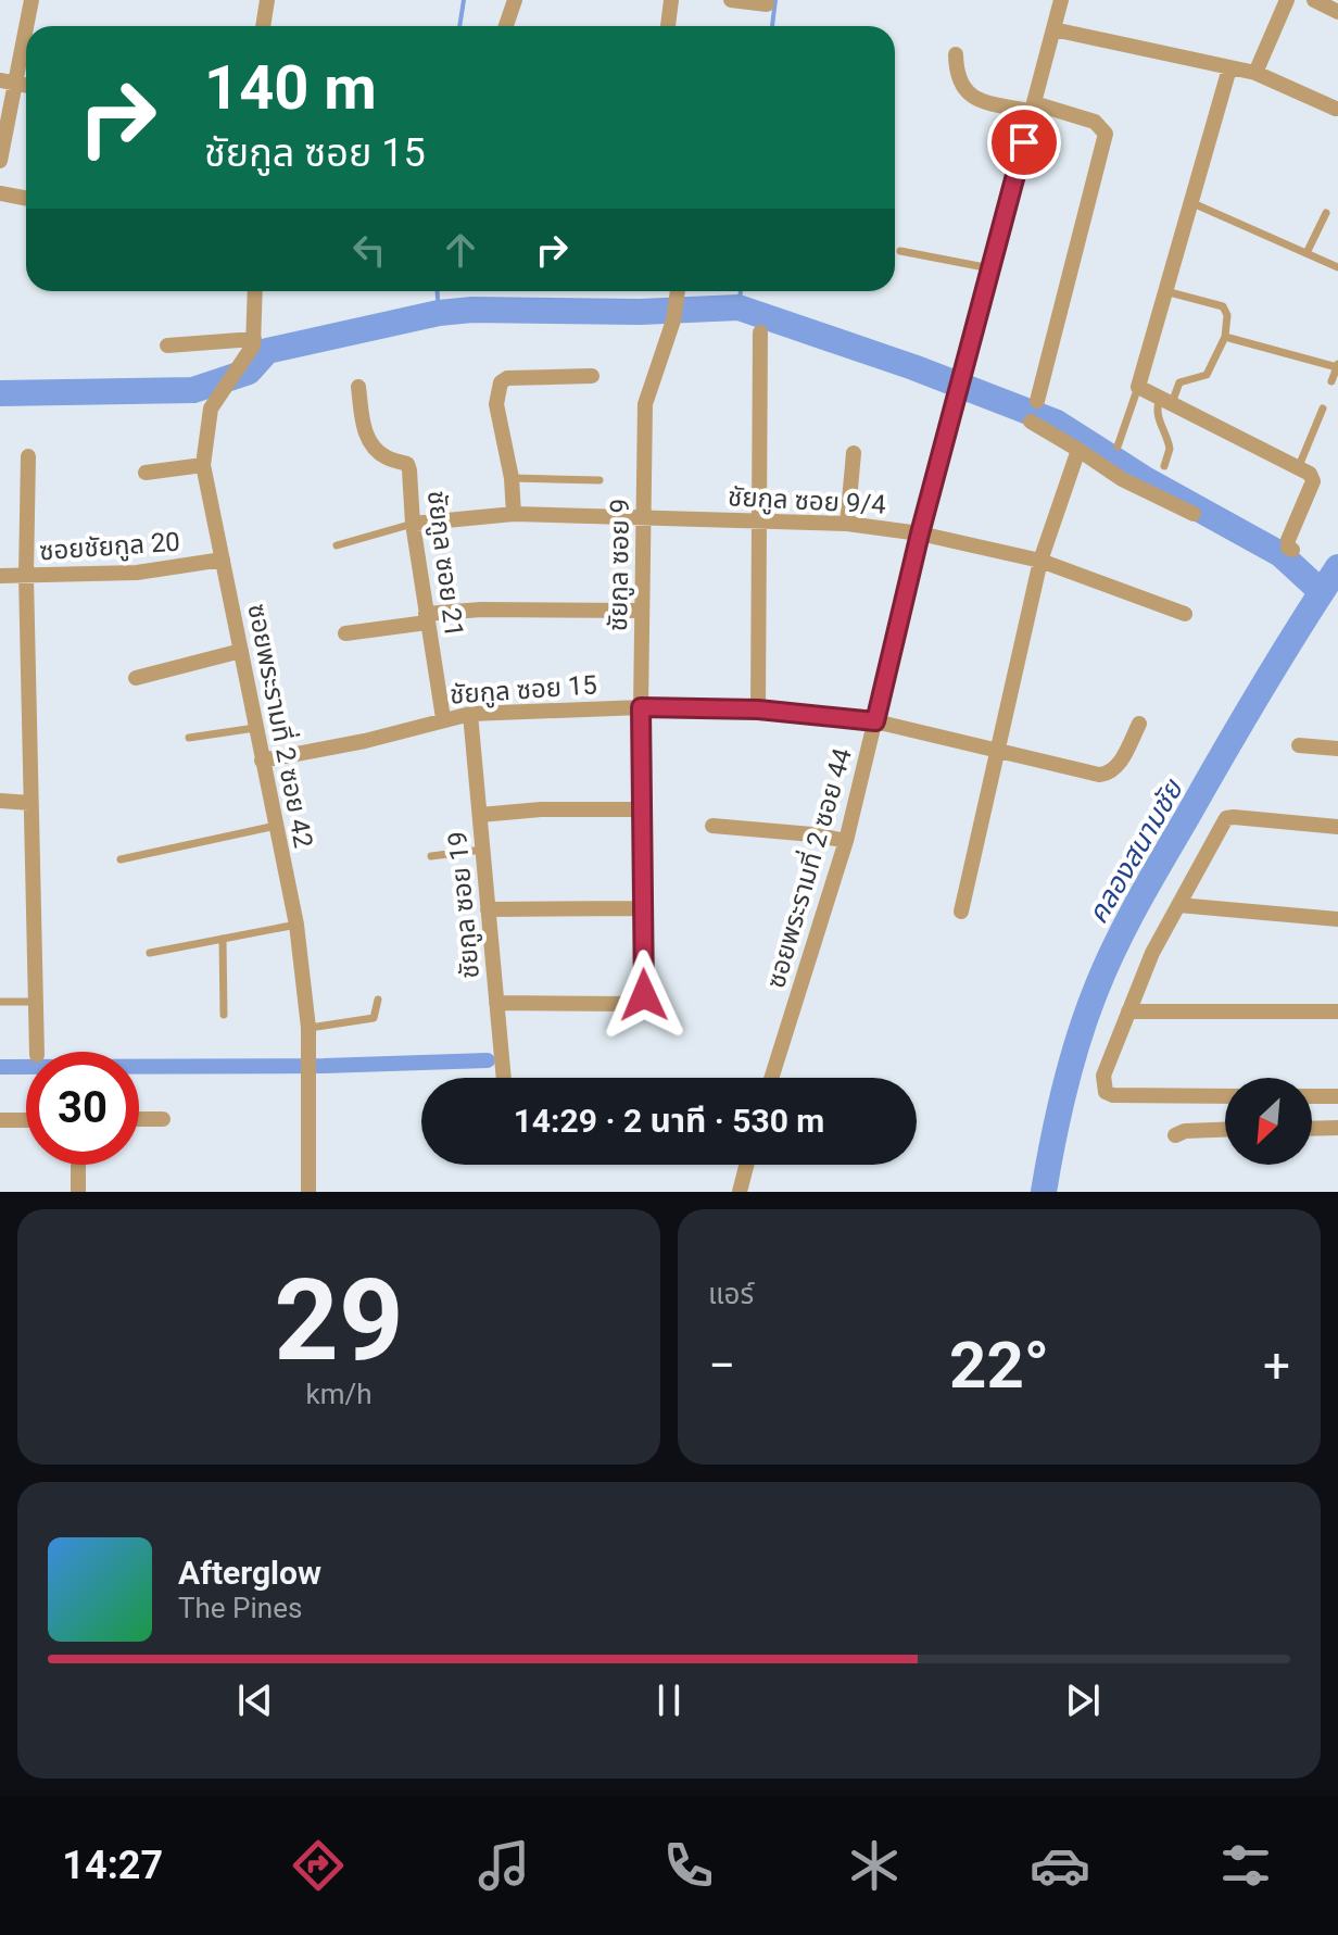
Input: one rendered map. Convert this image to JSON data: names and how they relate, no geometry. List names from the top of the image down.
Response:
{
  "streets": {
    "street": [
      "ชัยกูล ซอย 9/4",
      "ซอยชัยกูล 20",
      "ชัยกูล ซอย 21",
      "ชัยกูล ซอย 9",
      "ชัยกูล ซอย 15",
      "ซอยพระรามที่ 2 ซอย 42",
      "ซอยพระรามที่ 2 ซอย 44",
      "ชัยกูล ซอย 19"
    ]
  },
  "crossings": [
    ["ชัยกูล ซอย 9/4", "ชัยกูล ซอย 21"],
    ["ชัยกูล ซอย 9/4", "ชัยกูล ซอย 9"],
    ["ชัยกูล ซอย 9/4", "ซอยพระรามที่ 2 ซอย 44"],
    ["ซอยชัยกูล 20", "ซอยพระรามที่ 2 ซอย 42"],
    ["ชัยกูล ซอย 21", "ชัยกูล ซอย 15"],
    ["ชัยกูล ซอย 9", "ชัยกูล ซอย 15"],
    ["ชัยกูล ซอย 9", "ชัยกูล ซอย 19"],
    ["ชัยกูล ซอย 15", "ซอยพระรามที่ 2 ซอย 42"],
    ["ชัยกูล ซอย 15", "ซอยพระรามที่ 2 ซอย 44"],
    ["ชัยกูล ซอย 15", "ชัยกูล ซอย 19"]
  ],
  "water": ["คลองสนามชัย"],
  "north": "bottom left",
  "page": {
    "turn": ["140 m", "ชัยกูล ซอย 15"],
    "limit": "30",
    "trip": "14:29 · 2 นาที · 530 m",
    "tile": [
      ["29", "km/h"],
      "แอร์"
    ],
    "heat": ["−", "22°", "+"],
    "song": ["Afterglow", "The Pines"],
    "tabs": "14:27"
  }
}
